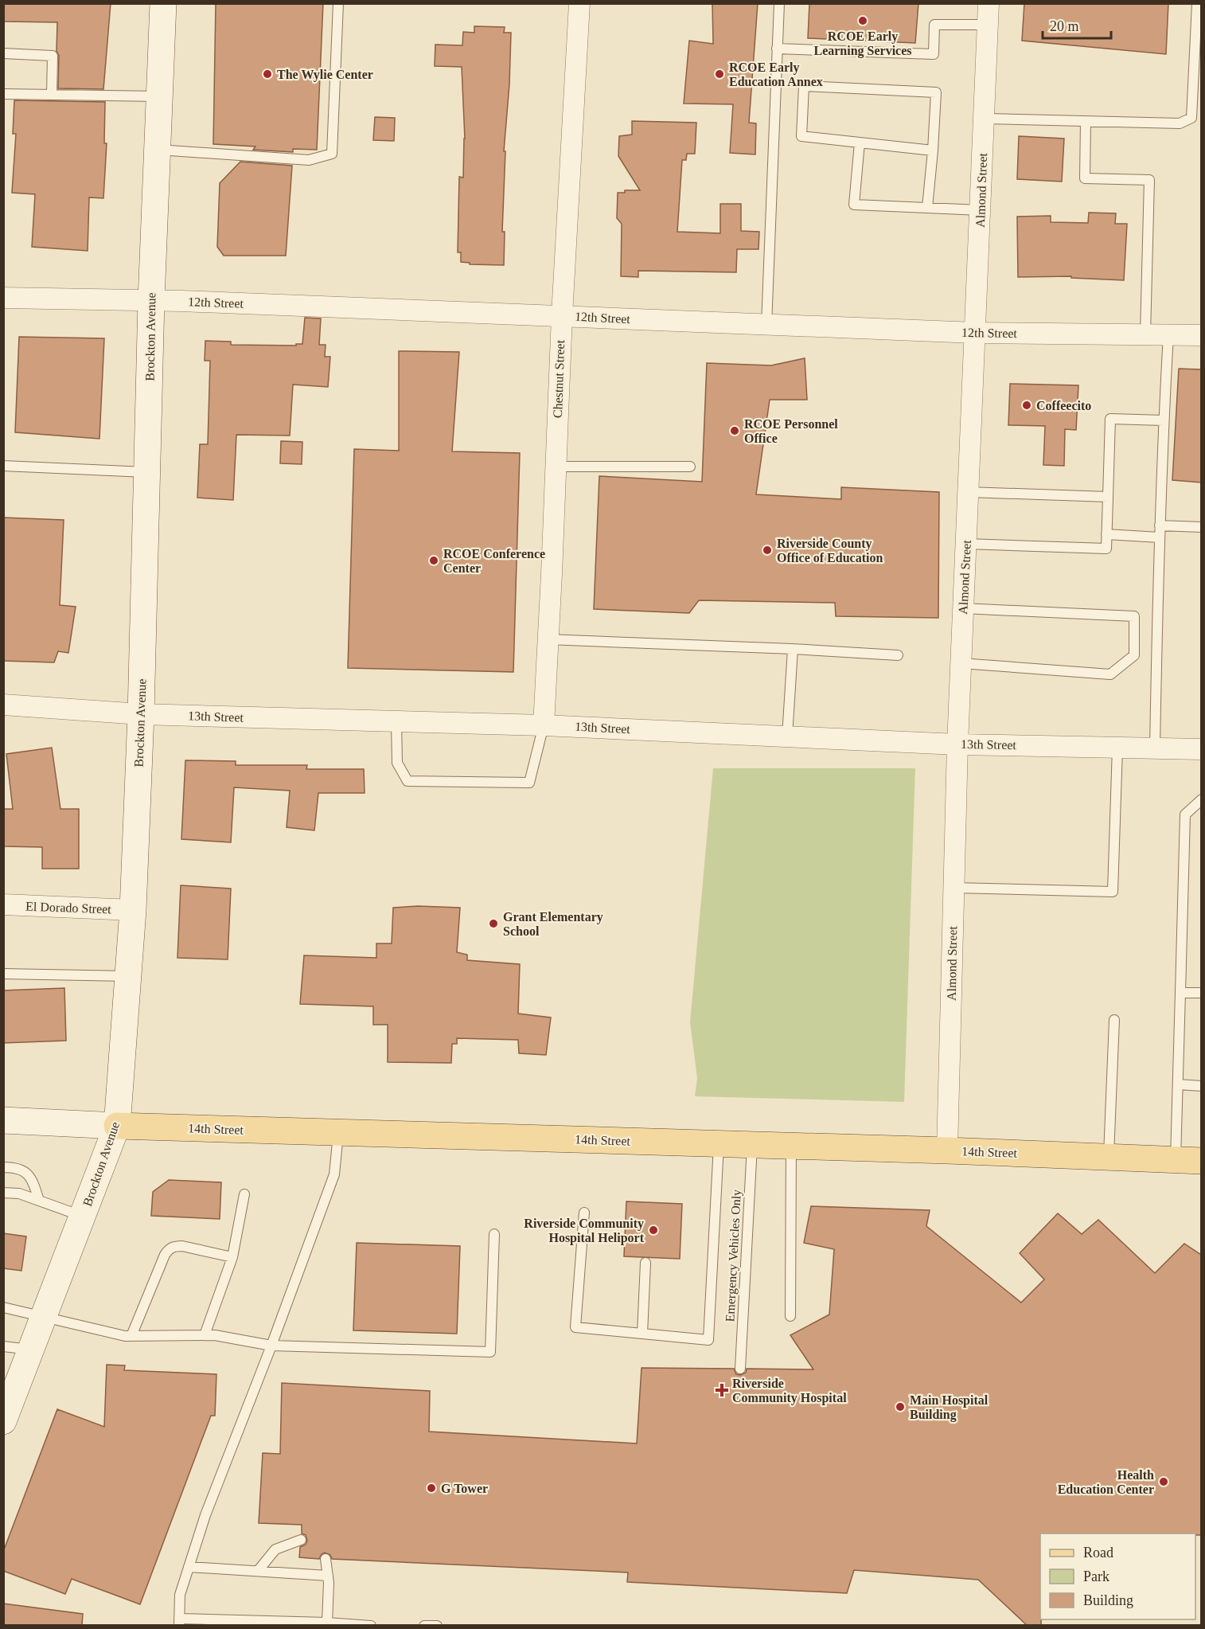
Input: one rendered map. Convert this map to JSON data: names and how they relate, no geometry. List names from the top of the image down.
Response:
{
  "streets": {
    "main road": ["Brockton Avenue", "14th Street"],
    "street": [
      "Almond Street",
      "12th Street",
      "Chestnut Street",
      "13th Street",
      "El Dorado Street"
    ],
    "lane": ["Emergency Vehicles Only"]
  },
  "crossings": [
    ["Almond Street", "12th Street"],
    ["Almond Street", "13th Street"],
    ["Almond Street", "14th Street"],
    ["12th Street", "Brockton Avenue"],
    ["12th Street", "Chestnut Street"],
    ["Brockton Avenue", "13th Street"],
    ["Brockton Avenue", "El Dorado Street"],
    ["Brockton Avenue", "14th Street"],
    ["Chestnut Street", "13th Street"],
    ["14th Street", "Emergency Vehicles Only"]
  ],
  "places": {
    "other": [
      "RCOE Early Learning Services",
      "The Wylie Center",
      "RCOE Early Education Annex",
      "Coffeecito",
      "RCOE Personnel Office",
      "Riverside County Office of Education",
      "RCOE Conference Center",
      "Grant Elementary School",
      "Riverside Community Hospital Heliport",
      "Main Hospital Building",
      "Health Education Center",
      "G Tower"
    ],
    "health": ["Riverside Community Hospital"]
  },
  "legend": ["Road", "Park", "Building"],
  "scale_bar": "20 m"
}
